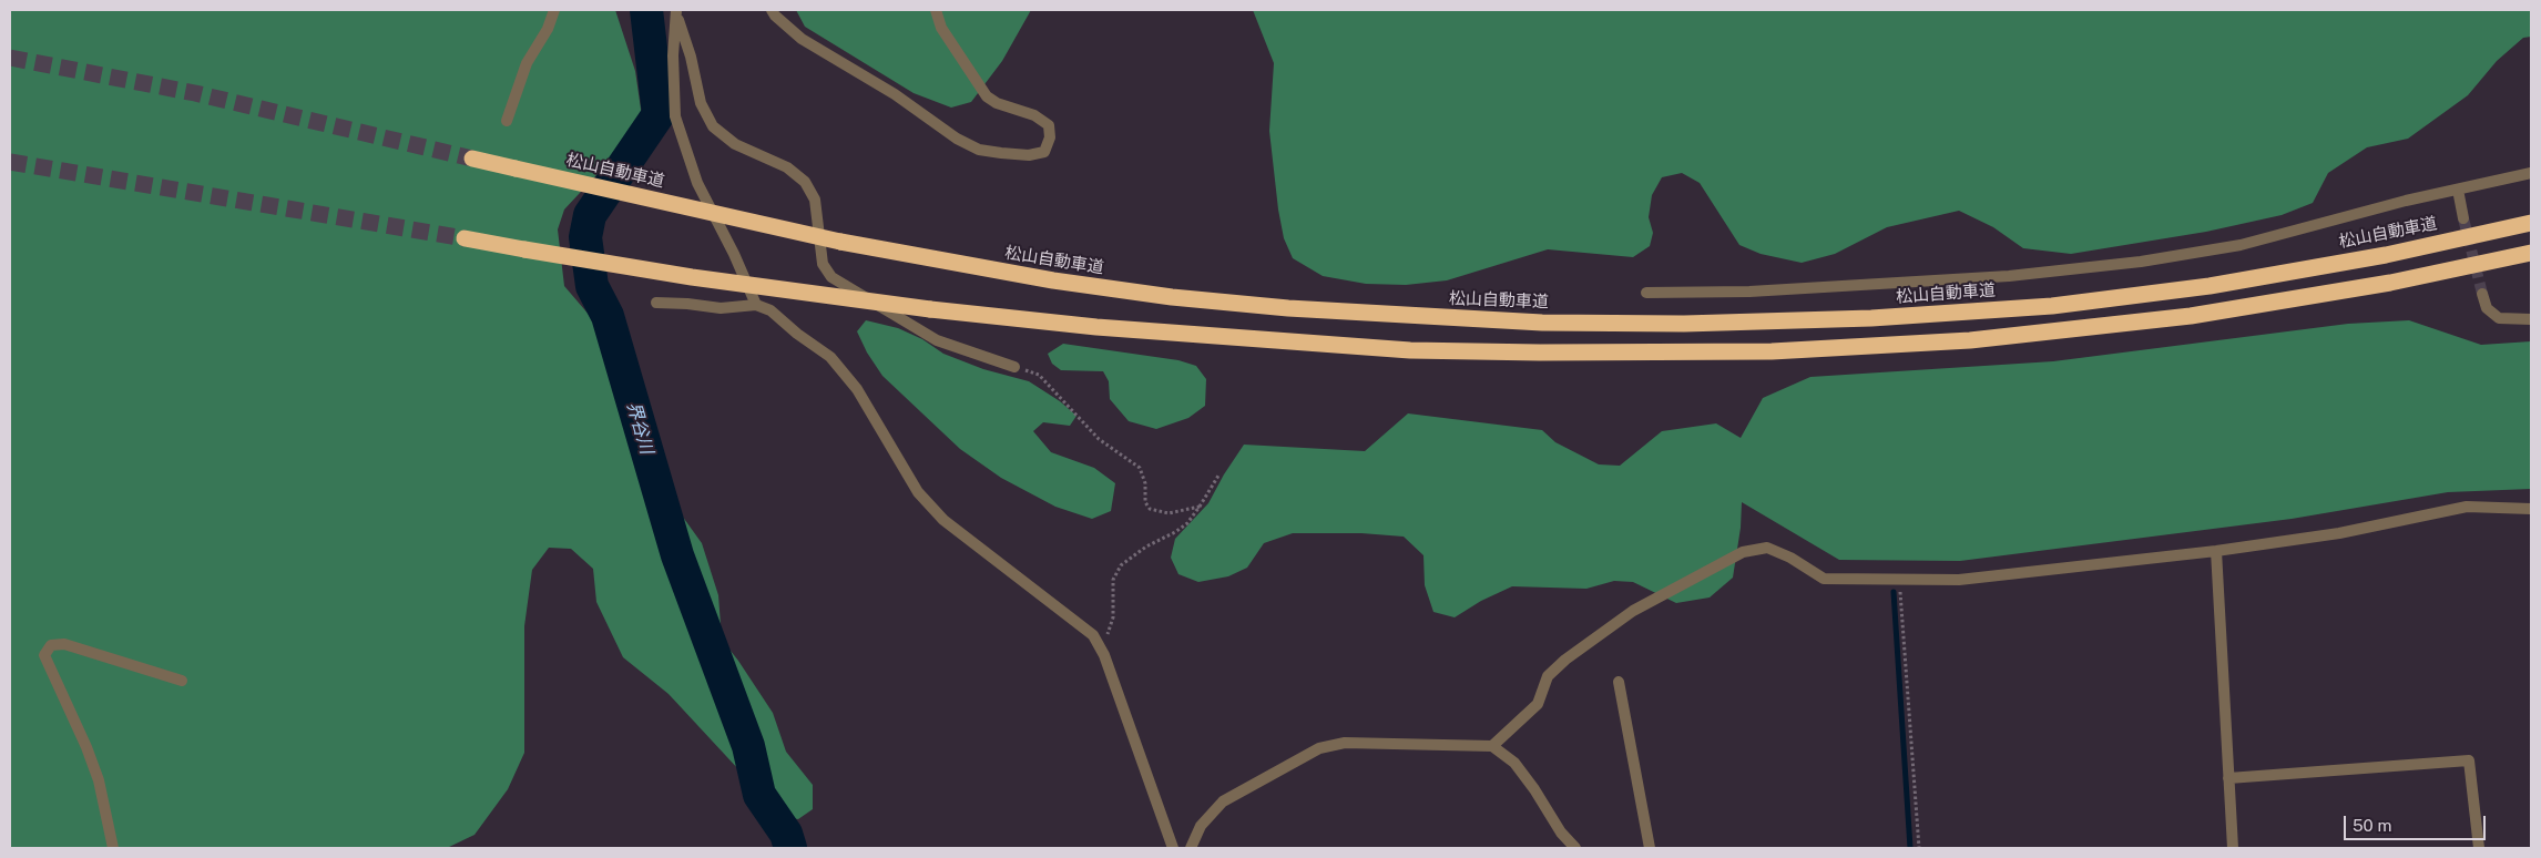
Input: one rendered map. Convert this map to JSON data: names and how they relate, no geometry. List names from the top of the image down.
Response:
{
  "streets": {
    "highway": ["松山自動車道"]
  },
  "water": ["界谷川"],
  "scale_bar": "50 m"
}
